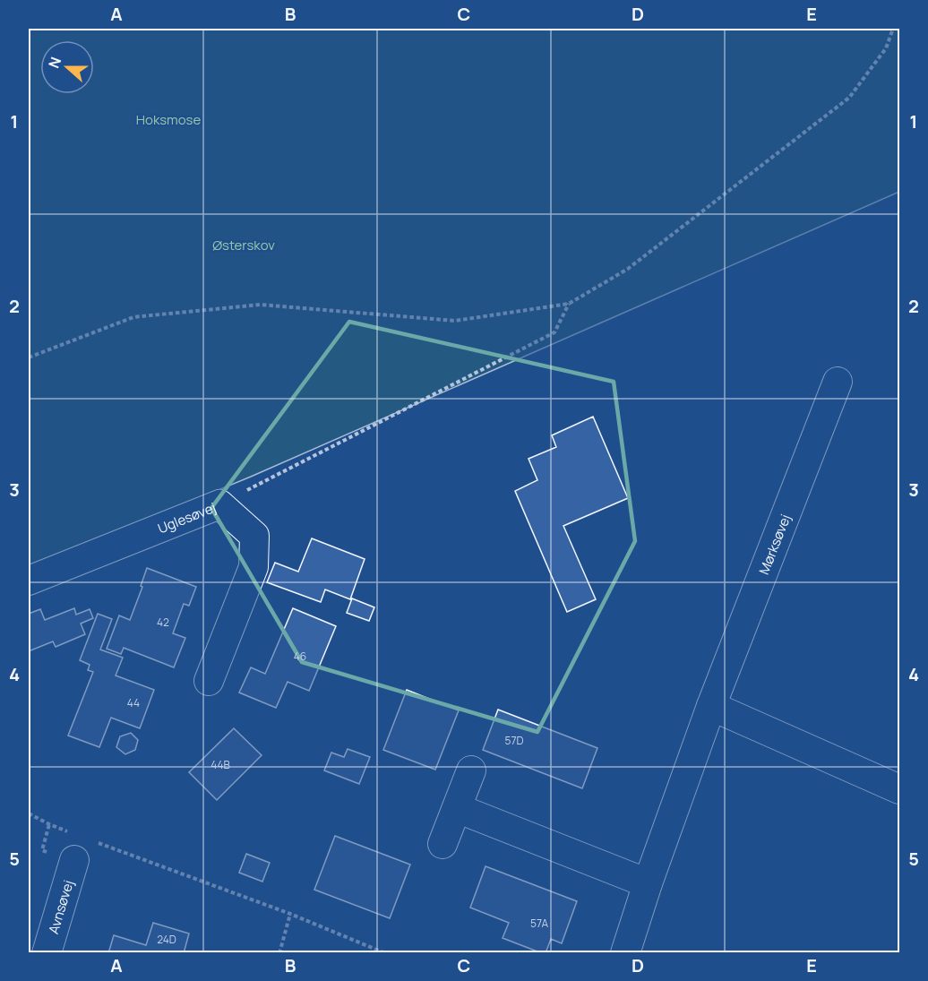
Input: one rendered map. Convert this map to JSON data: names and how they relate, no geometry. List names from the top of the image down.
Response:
{
  "streets": {
    "street": ["Uglesøvej", "Mørksøvej", "Avnsøvej"]
  },
  "parks": ["Hoksmose", "Østerskov"],
  "house_numbers": [
    "42",
    "46",
    "44",
    "57D",
    "44B",
    "57A",
    "24D"
  ],
  "north": "left",
  "grid": {
    "columns": [
      "A",
      "B",
      "C",
      "D",
      "E"
    ],
    "rows": [
      "1",
      "2",
      "3",
      "4",
      "5"
    ]
  }
}
